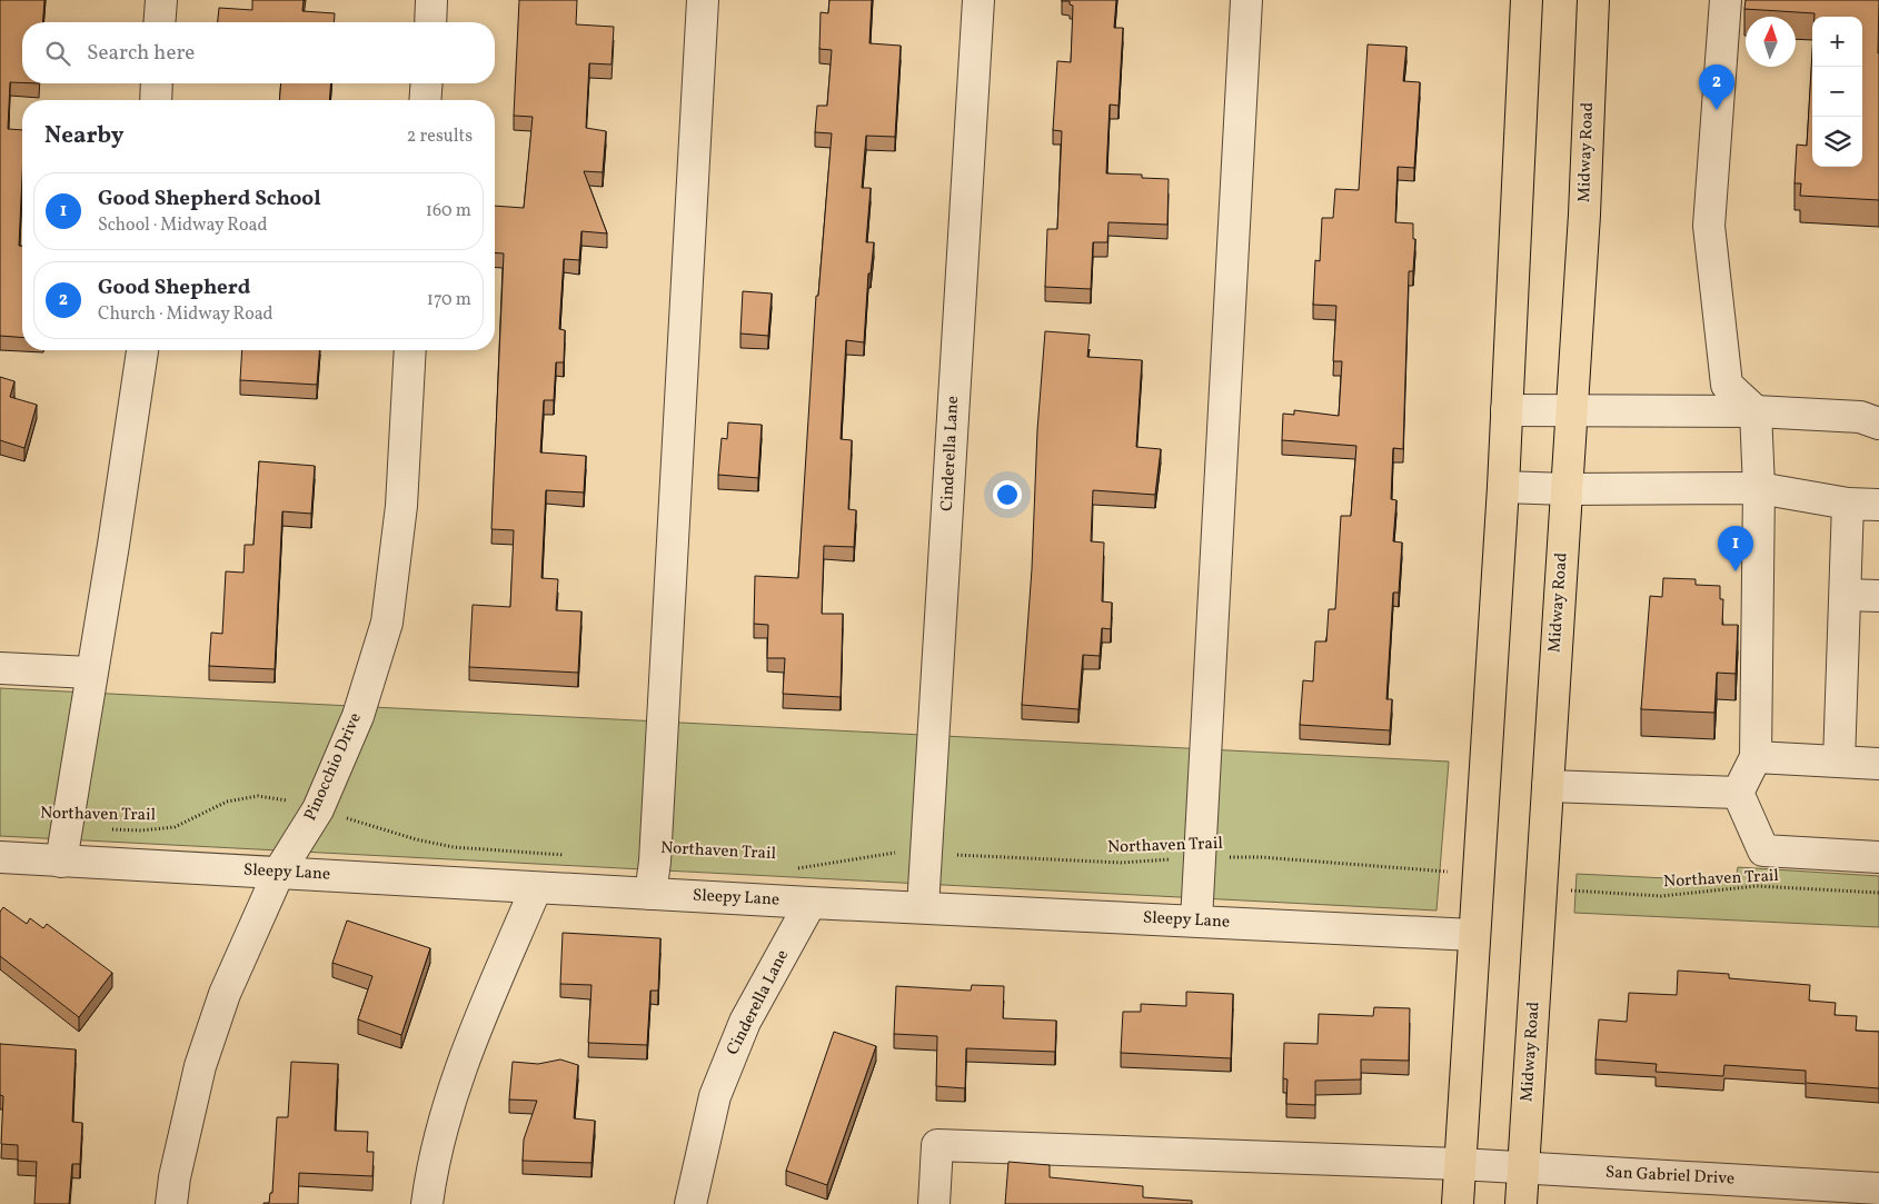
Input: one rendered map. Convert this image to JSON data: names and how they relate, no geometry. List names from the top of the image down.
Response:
{
  "streets": {
    "main road": ["Midway Road"],
    "street": [
      "Cinderella Lane",
      "Pinocchio Drive",
      "Sleepy Lane",
      "San Gabriel Drive"
    ],
    "path": ["Northaven Trail"]
  },
  "crossings": [
    ["Midway Road", "San Gabriel Drive"],
    ["Cinderella Lane", "Northaven Trail"],
    ["Cinderella Lane", "Sleepy Lane"],
    ["Pinocchio Drive", "Northaven Trail"],
    ["Pinocchio Drive", "Sleepy Lane"]
  ],
  "north": "top",
  "page": {
    "map_buttons": ["+", "−"],
    "search": "Search here",
    "pins": ["2", "1"],
    "heading": ["Nearby", "2 results"],
    "list": [
      {
        "mark": "1",
        "name": "Good Shepherd School",
        "note": "School · Midway Road",
        "value": "160 m"
      },
      {
        "mark": "2",
        "name": "Good Shepherd",
        "note": "Church · Midway Road",
        "value": "170 m"
      }
    ]
  }
}
